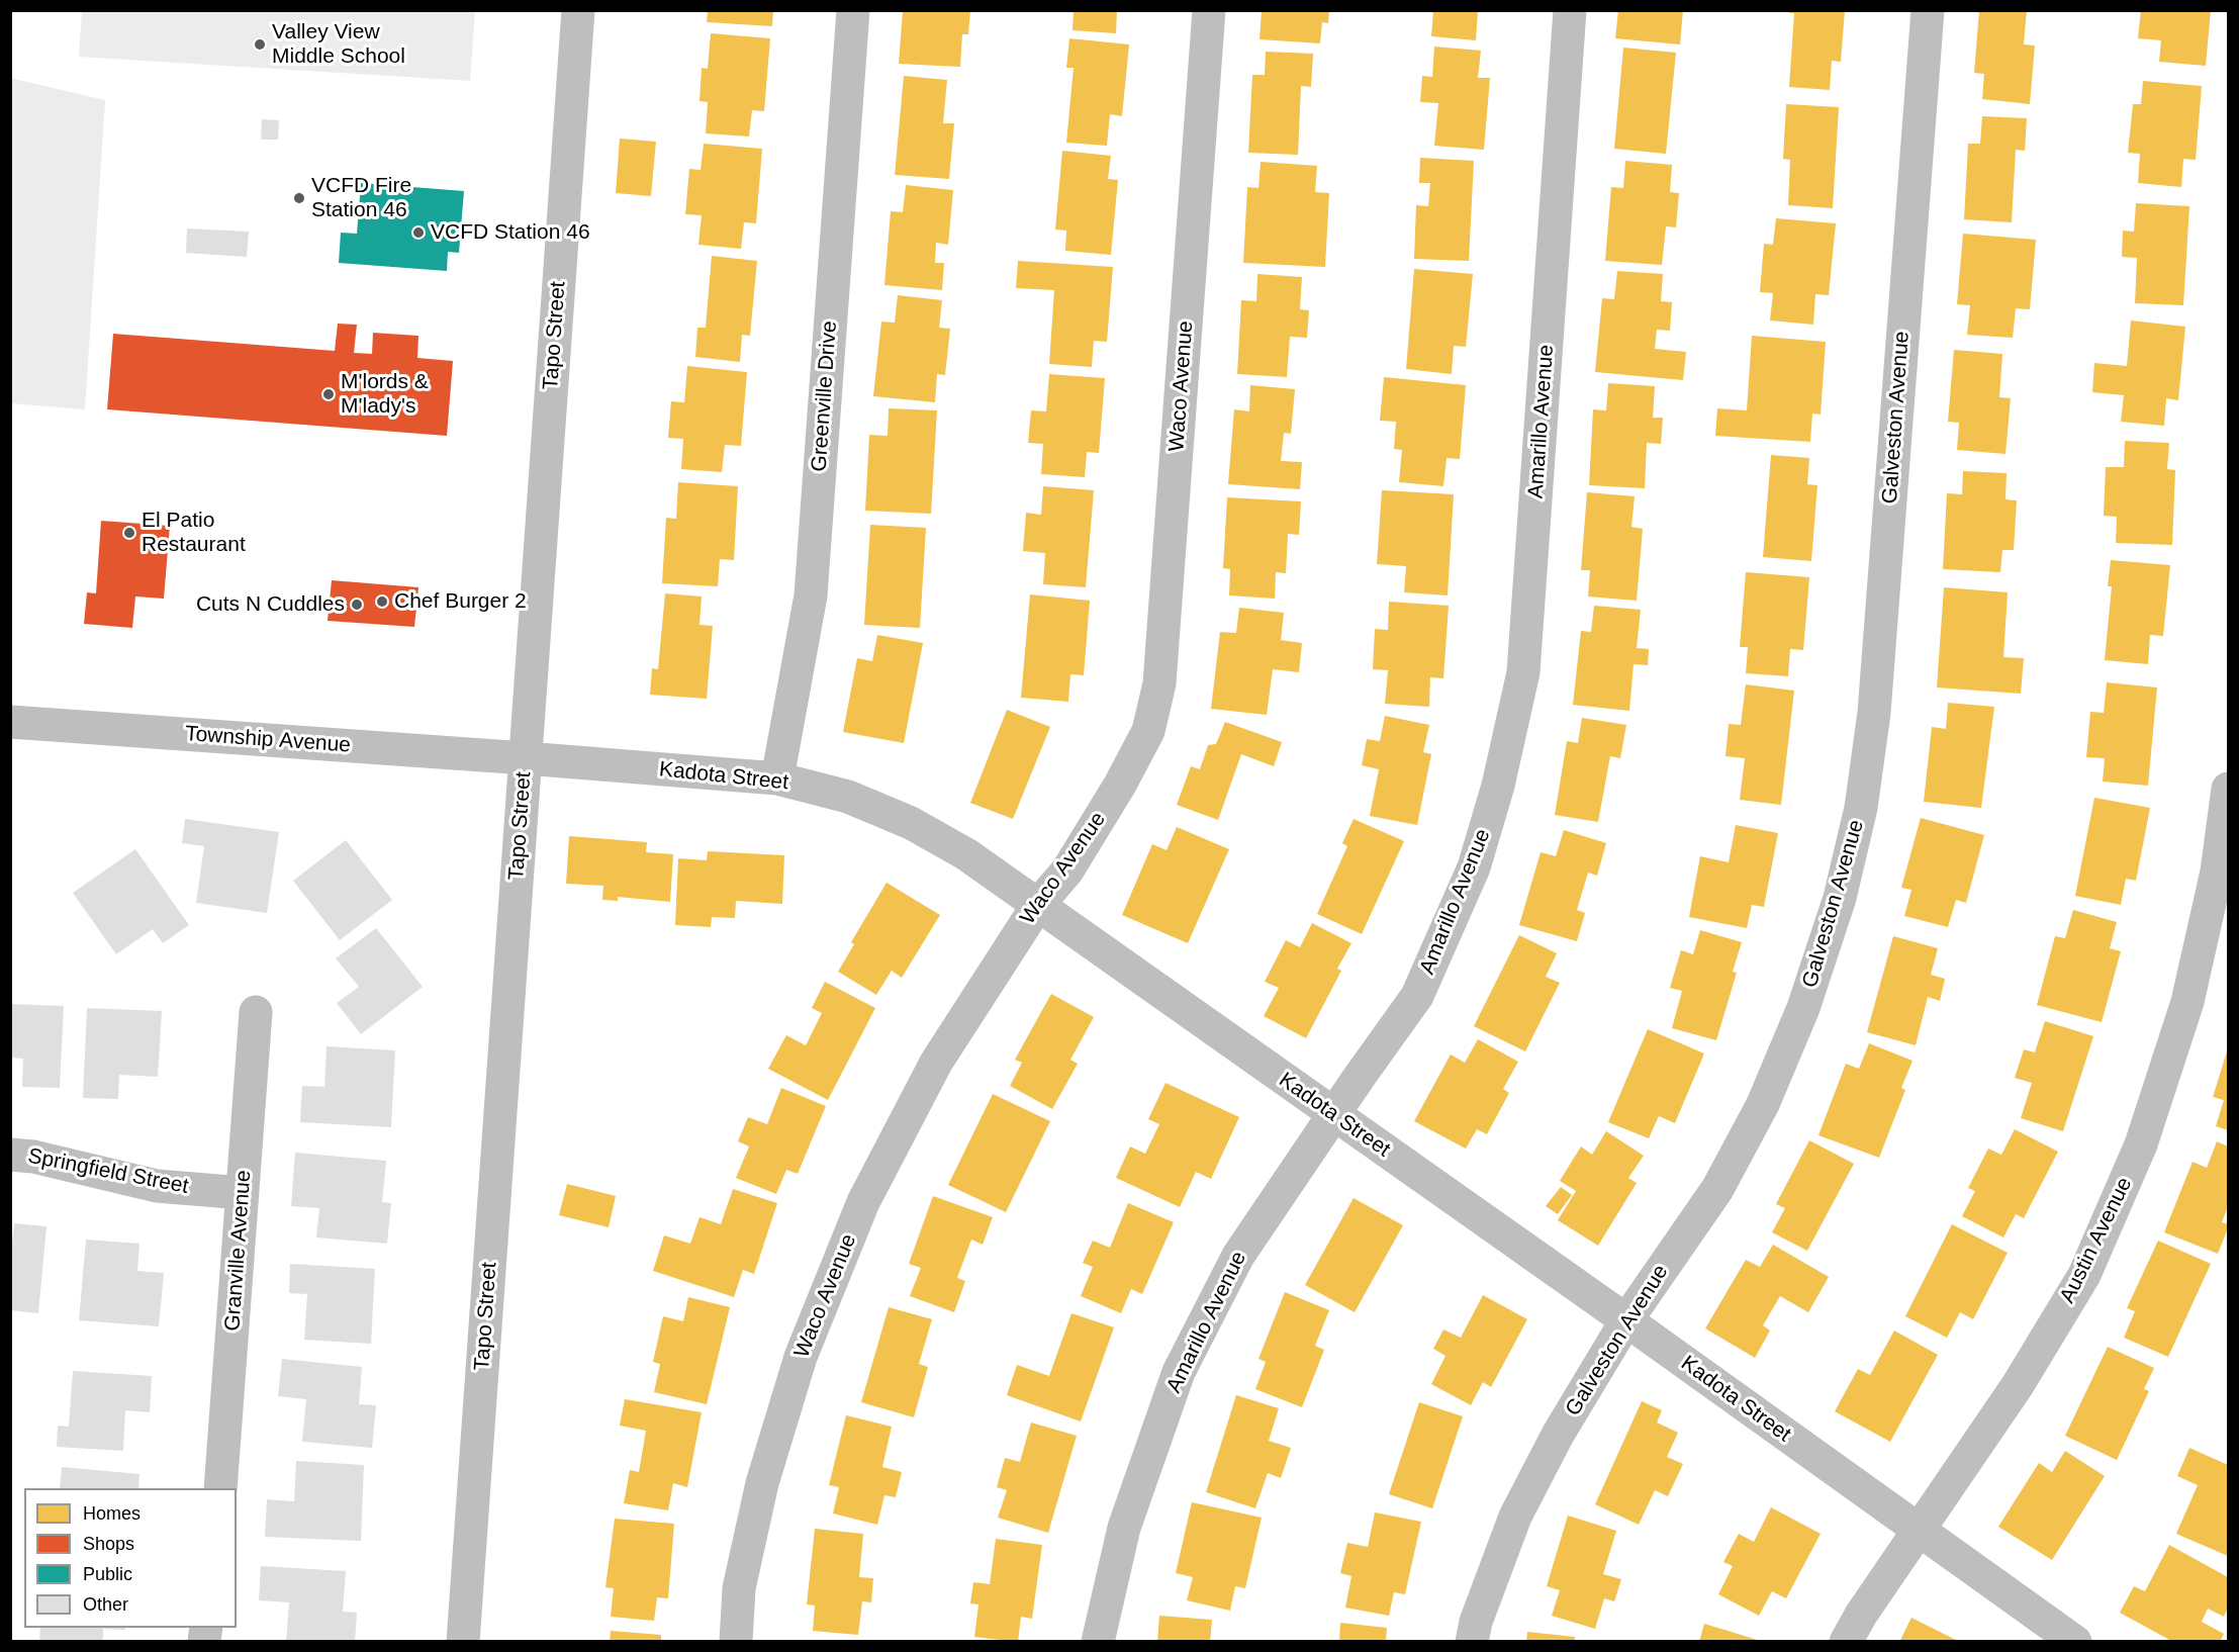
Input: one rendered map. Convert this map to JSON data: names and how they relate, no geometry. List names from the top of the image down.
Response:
{
  "streets": {
    "street": [
      "Tapo Street",
      "Waco Avenue",
      "Greenville Drive",
      "Galveston Avenue",
      "Amarillo Avenue",
      "Township Avenue",
      "Kadota Street",
      "Springfield Street",
      "Austin Avenue",
      "Granville Avenue"
    ]
  },
  "crossings": [
    ["Tapo Street", "Township Avenue"],
    ["Tapo Street", "Kadota Street"],
    ["Waco Avenue", "Kadota Street"],
    ["Greenville Drive", "Kadota Street"],
    ["Galveston Avenue", "Kadota Street"],
    ["Amarillo Avenue", "Kadota Street"],
    ["Township Avenue", "Kadota Street"],
    ["Kadota Street", "Austin Avenue"],
    ["Springfield Street", "Granville Avenue"]
  ],
  "places": [
    "Valley View Middle School",
    "VCFD Fire Station 46",
    "VCFD Station 46",
    "M'lords & M'lady's",
    "El Patio Restaurant",
    "Chef Burger 2",
    "Cuts N Cuddles"
  ],
  "legend": [
    "Homes",
    "Shops",
    "Public",
    "Other"
  ]
}
